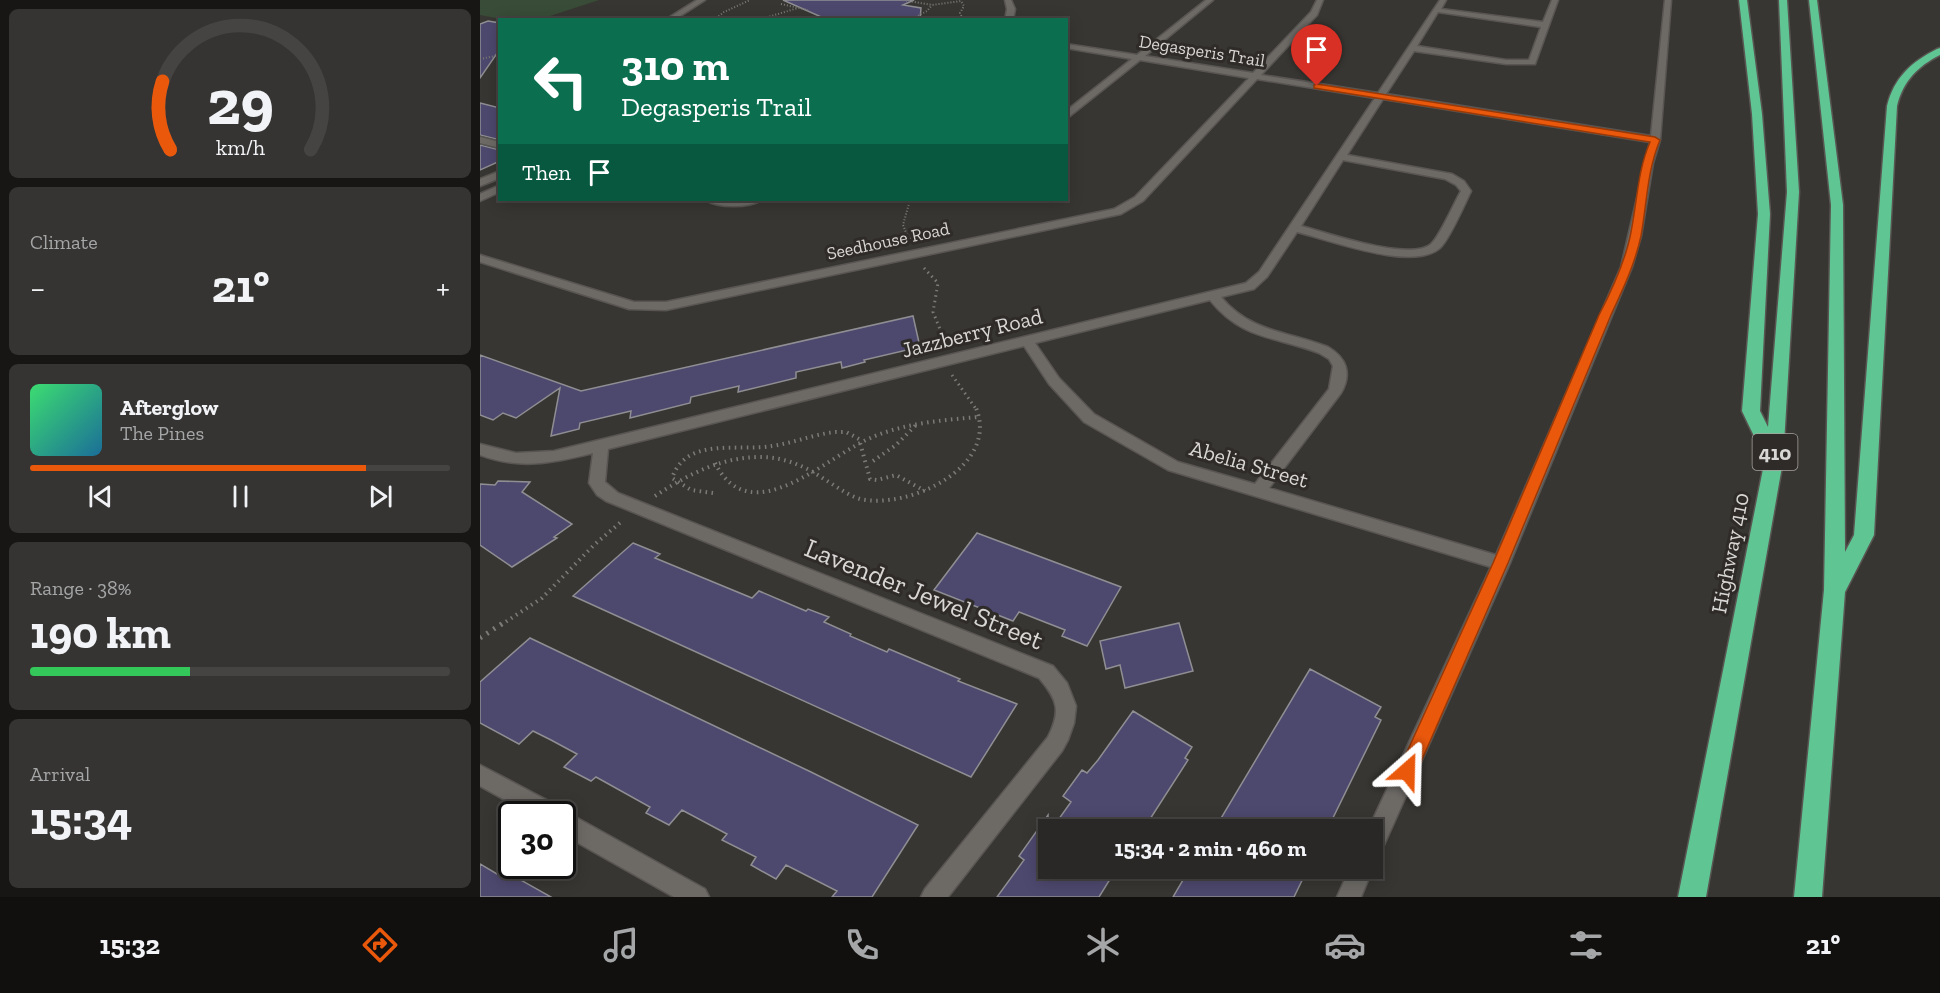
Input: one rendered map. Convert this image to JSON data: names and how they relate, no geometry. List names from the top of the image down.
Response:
{
  "streets": {
    "highway": ["410", "Highway 410"],
    "street": [
      "Degasperis Trail",
      "Seedhouse Road",
      "Jazzberry Road",
      "Abelia Street",
      "Lavender Jewel Street"
    ]
  },
  "crossings": [
    ["Degasperis Trail", "Seedhouse Road"],
    ["Degasperis Trail", "Jazzberry Road"],
    ["Jazzberry Road", "Abelia Street"],
    ["Jazzberry Road", "Lavender Jewel Street"]
  ],
  "page": {
    "turn": ["310 m", "Degasperis Trail"],
    "then": "Then",
    "tile": [
      "Climate",
      ["Range · 38%", "190 km"],
      ["Arrival", "15:34"]
    ],
    "heat": ["−", "21°", "+"],
    "song": ["Afterglow", "The Pines"],
    "limit": "30",
    "trip": "15:34 · 2 min · 460 m",
    "tabs": ["15:32", "21°"],
    "gauge": ["29", "km/h"]
  }
}
